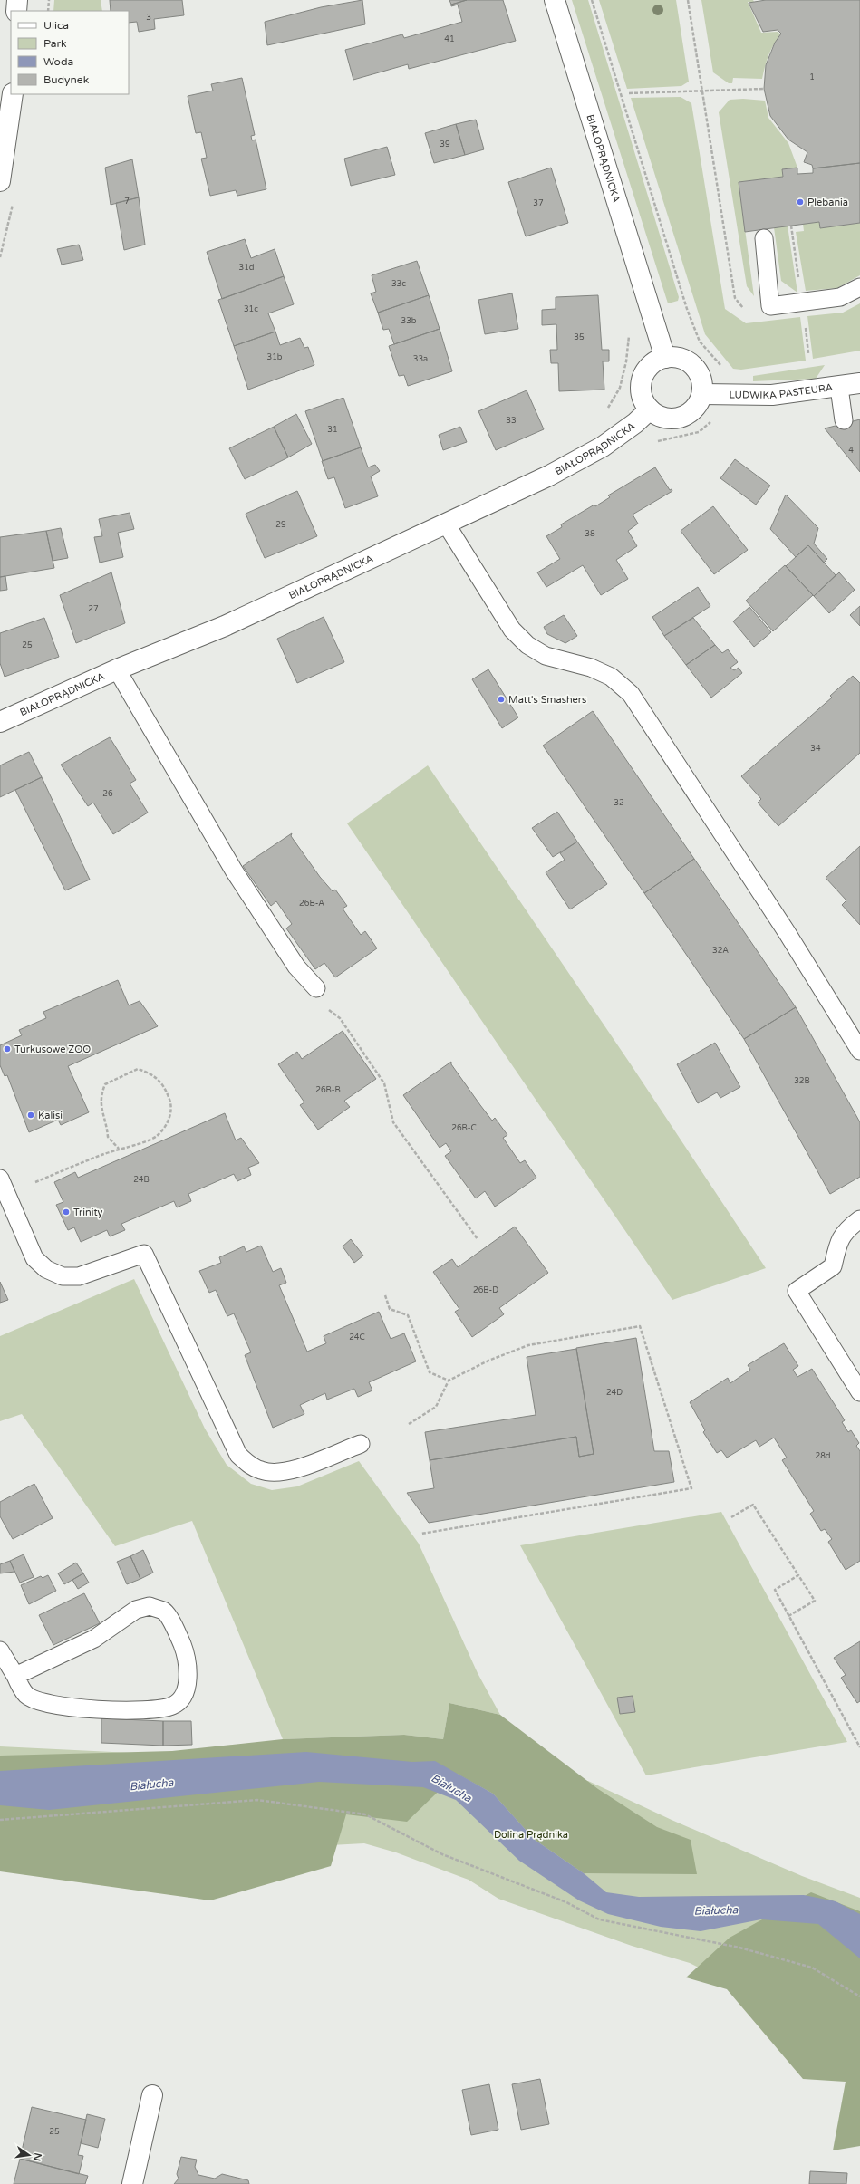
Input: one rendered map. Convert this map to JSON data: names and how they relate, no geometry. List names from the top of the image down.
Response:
{
  "streets": {
    "street": ["BIAŁOPRĄDNICKA", "LUDWIKA PASTEURA"]
  },
  "crossings": [
    ["BIAŁOPRĄDNICKA", "LUDWIKA PASTEURA"]
  ],
  "water": ["Białucha"],
  "parks": ["Dolina Prądnika"],
  "places": [
    "Plebania",
    "Matt's Smashers",
    "Turkusowe ZOO",
    "Kalisi",
    "Trinity"
  ],
  "house_numbers": [
    "3",
    "41",
    "1",
    "39",
    "7",
    "37",
    "31d",
    "33c",
    "31c",
    "33b",
    "35",
    "31b",
    "33a",
    "33",
    "31",
    "4",
    "29",
    "38",
    "27",
    "25",
    "34",
    "26",
    "32",
    "26B-A",
    "32A",
    "32B",
    "26B-B",
    "26B-C",
    "24B",
    "26B-D",
    "24C",
    "24D",
    "28d",
    "25"
  ],
  "legend": [
    "Ulica",
    "Park",
    "Woda",
    "Budynek"
  ],
  "north": "right"
}
